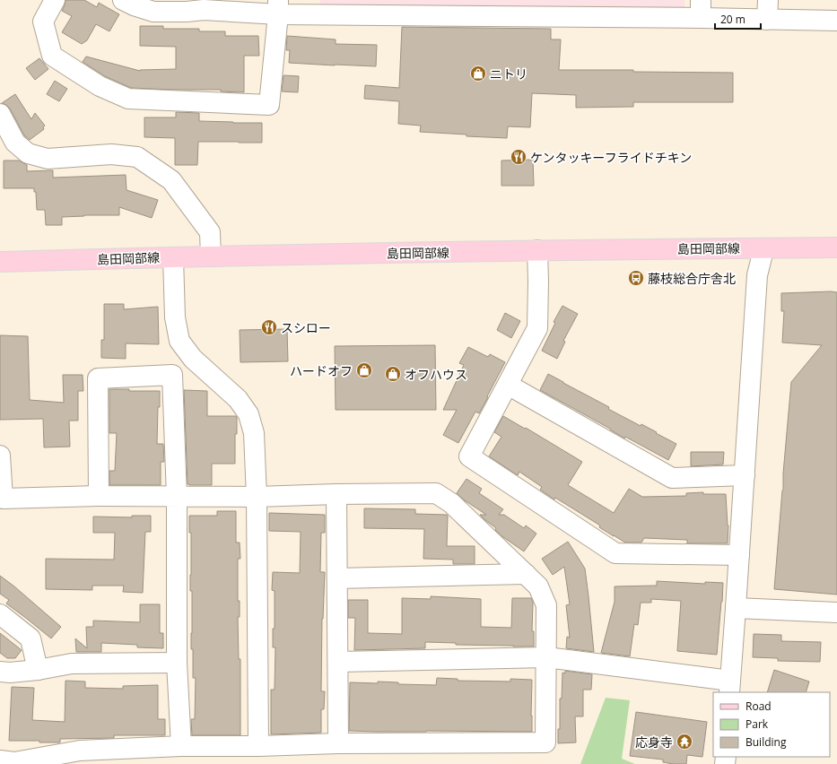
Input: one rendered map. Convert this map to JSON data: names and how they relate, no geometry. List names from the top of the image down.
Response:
{
  "streets": {
    "main road": ["島田岡部線"]
  },
  "places": {
    "shop": ["ニトリ", "ハードオフ", "オフハウス"],
    "restaurant": ["ケンタッキーフライドチキン", "スシロー"],
    "bus stop": ["藤枝総合庁舎北"],
    "temple": ["応身寺"]
  },
  "legend": ["Road", "Park", "Building"],
  "scale_bar": "20 m"
}
